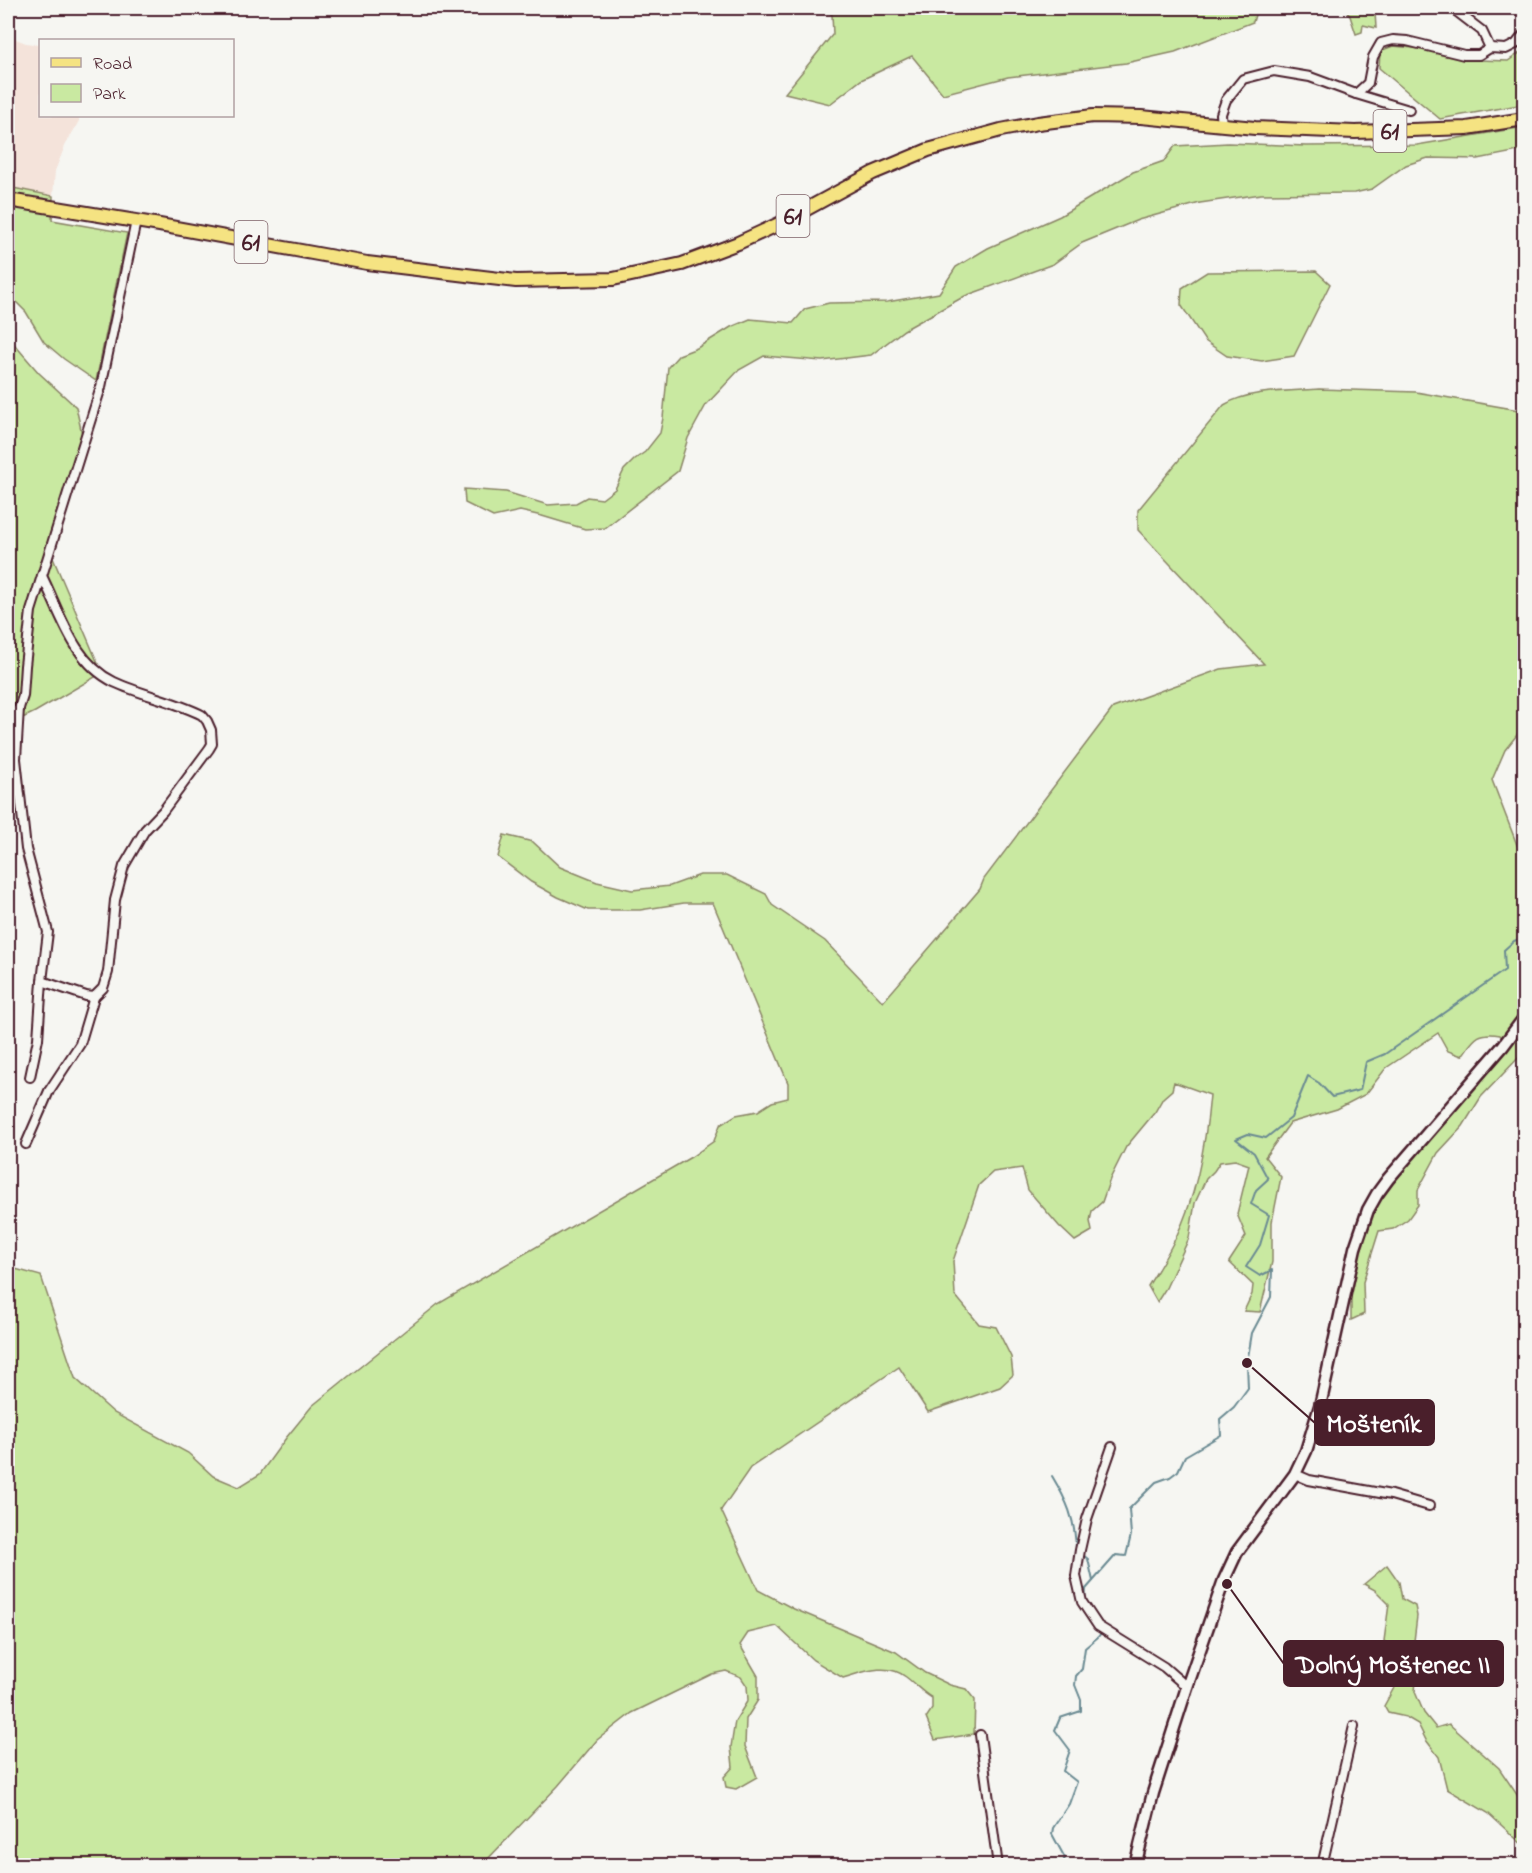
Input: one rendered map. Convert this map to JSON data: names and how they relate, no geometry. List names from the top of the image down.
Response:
{
  "streets": {
    "main road": ["61"]
  },
  "places": ["Mošteník", "Dolný Moštenec II"],
  "legend": ["Road", "Park"]
}
